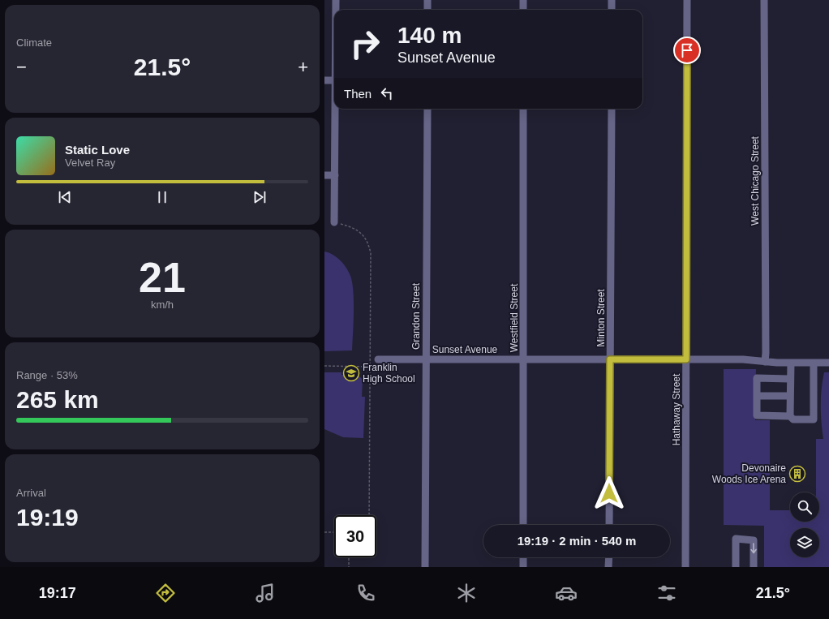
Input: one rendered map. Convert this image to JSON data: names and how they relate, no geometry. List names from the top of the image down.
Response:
{
  "streets": {
    "street": [
      "West Chicago Street",
      "Grandon Street",
      "Westfield Street",
      "Minton Street",
      "Sunset Avenue",
      "Hathaway Street"
    ]
  },
  "crossings": [
    ["West Chicago Street", "Sunset Avenue"],
    ["Grandon Street", "Sunset Avenue"],
    ["Westfield Street", "Sunset Avenue"],
    ["Minton Street", "Sunset Avenue"],
    ["Sunset Avenue", "Hathaway Street"]
  ],
  "places": {
    "school or university": ["Franklin High School"],
    "building": ["Devonaire Woods Ice Arena"]
  },
  "page": {
    "tile": [
      "Climate",
      ["21", "km/h"],
      ["Range · 53%", "265 km"],
      ["Arrival", "19:19"]
    ],
    "turn": ["140 m", "Sunset Avenue"],
    "heat": ["−", "21.5°", "+"],
    "then": "Then",
    "song": ["Static Love", "Velvet Ray"],
    "limit": "30",
    "trip": "19:19 · 2 min · 540 m",
    "tabs": ["19:17", "21.5°"]
  }
}
